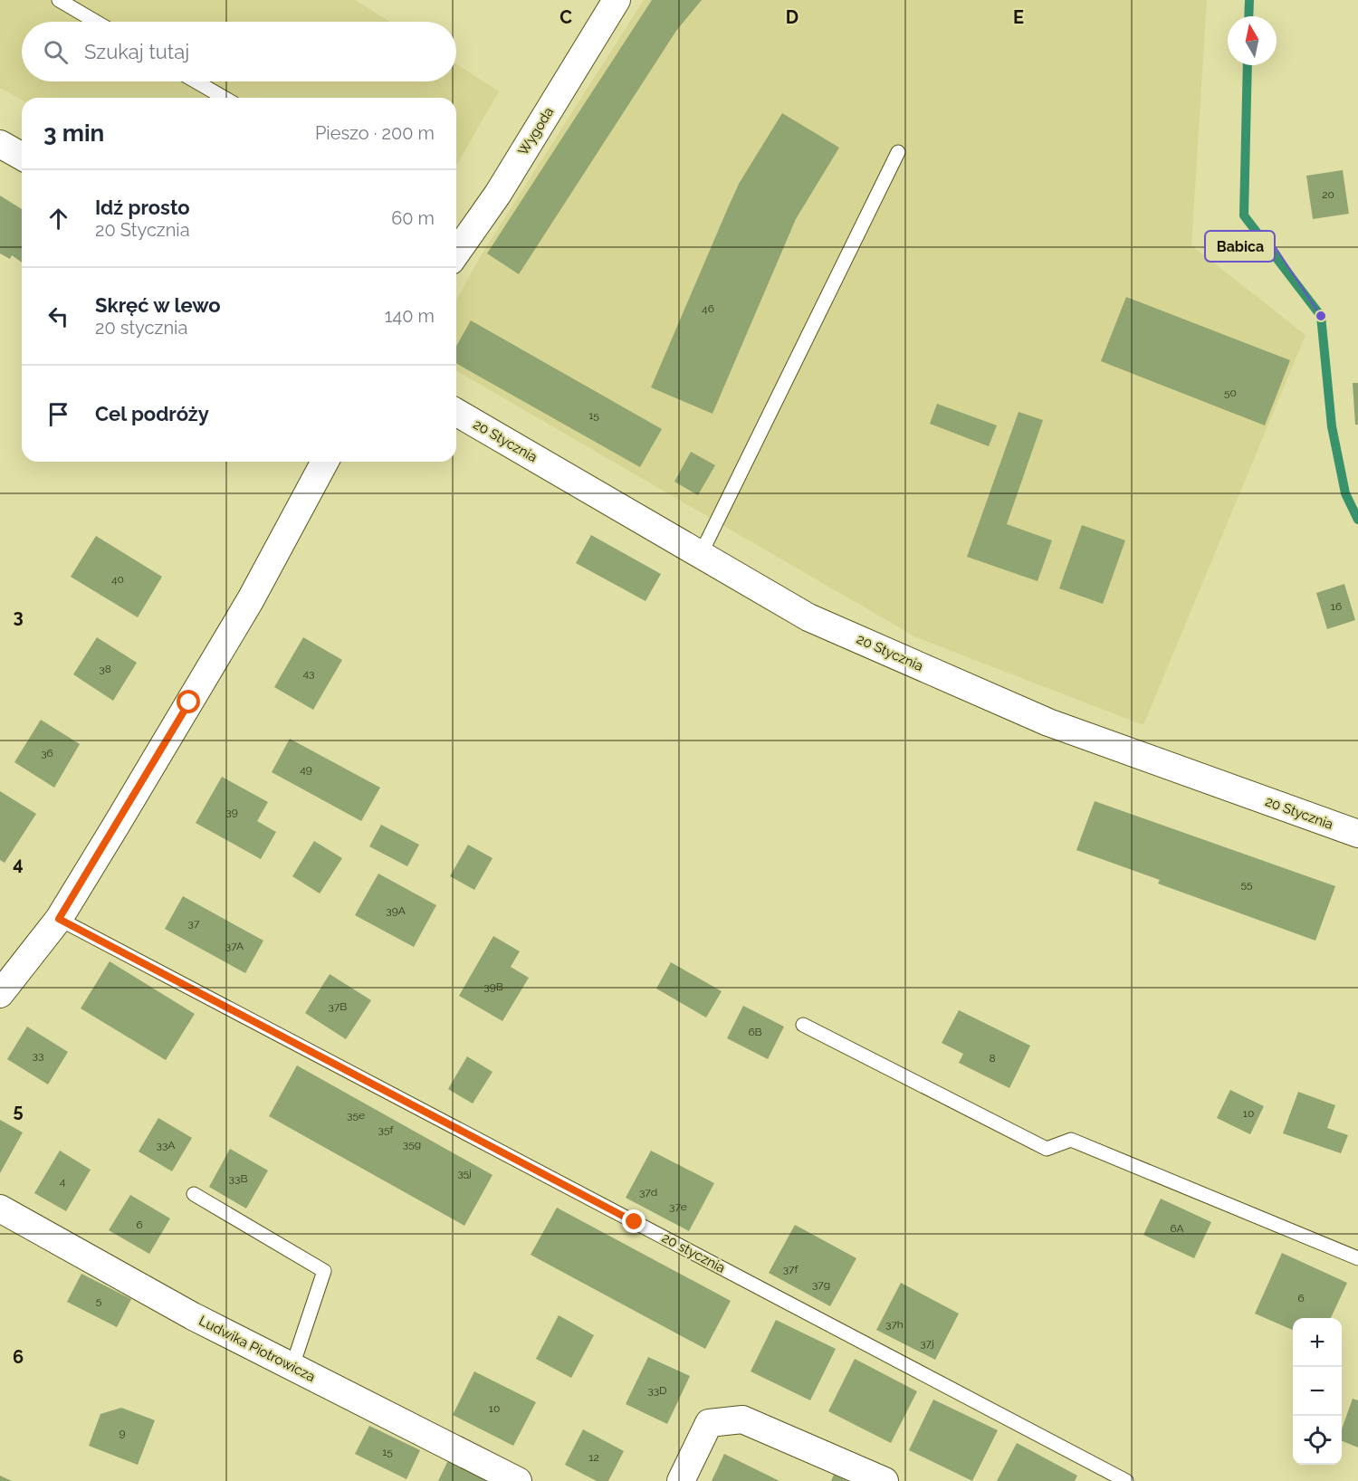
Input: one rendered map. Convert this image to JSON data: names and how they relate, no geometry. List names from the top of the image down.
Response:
{
  "streets": {
    "street": ["Wygoda", "20 Stycznia", "Ludwika Piotrowicza"],
    "lane": ["20 stycznia"]
  },
  "places": ["Babica"],
  "house_numbers": [
    "20",
    "46",
    "50",
    "15",
    "40",
    "16",
    "38",
    "43",
    "36",
    "49",
    "39",
    "55",
    "39A",
    "37",
    "37A",
    "39B",
    "37B",
    "6B",
    "33",
    "8",
    "10",
    "35e",
    "35f",
    "35g",
    "33A",
    "35j",
    "33B",
    "4",
    "37d",
    "37e",
    "6",
    "6A",
    "37f",
    "37g",
    "6",
    "5",
    "37h",
    "37j",
    "33D",
    "10",
    "9",
    "15",
    "12"
  ],
  "north": "top",
  "page": {
    "search": "Szukaj tutaj",
    "heading": ["3 min", "Pieszo · 200 m"],
    "list": [
      ["Idź prosto", "20 Stycznia", "60 m"],
      ["Skręć w lewo", "20 stycznia", "140 m"],
      "Cel podróży"
    ],
    "map_buttons": ["+", "−"]
  },
  "grid": {
    "columns": ["C", "D", "E"],
    "rows": [
      "3",
      "4",
      "5",
      "6"
    ]
  }
}
